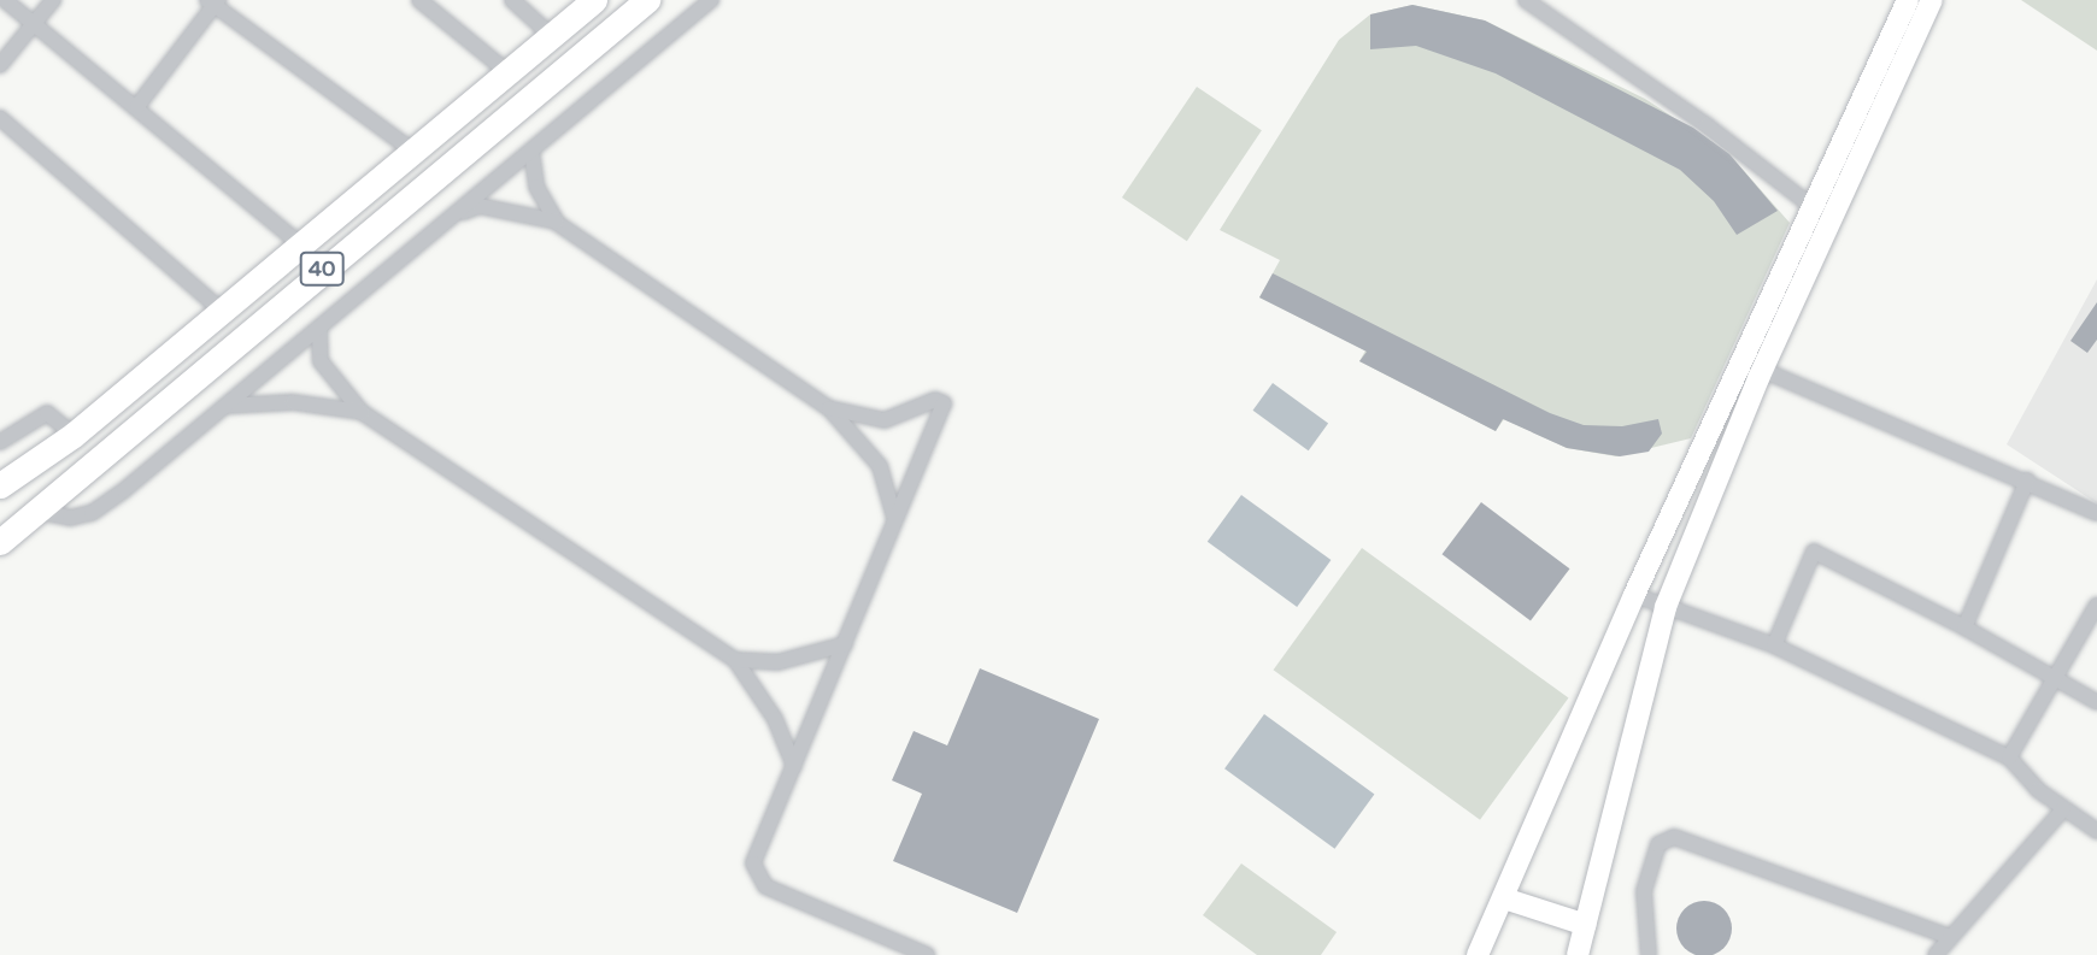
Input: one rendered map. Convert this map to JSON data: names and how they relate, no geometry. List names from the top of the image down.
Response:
{
  "streets": {
    "highway": ["40"]
  }
}
